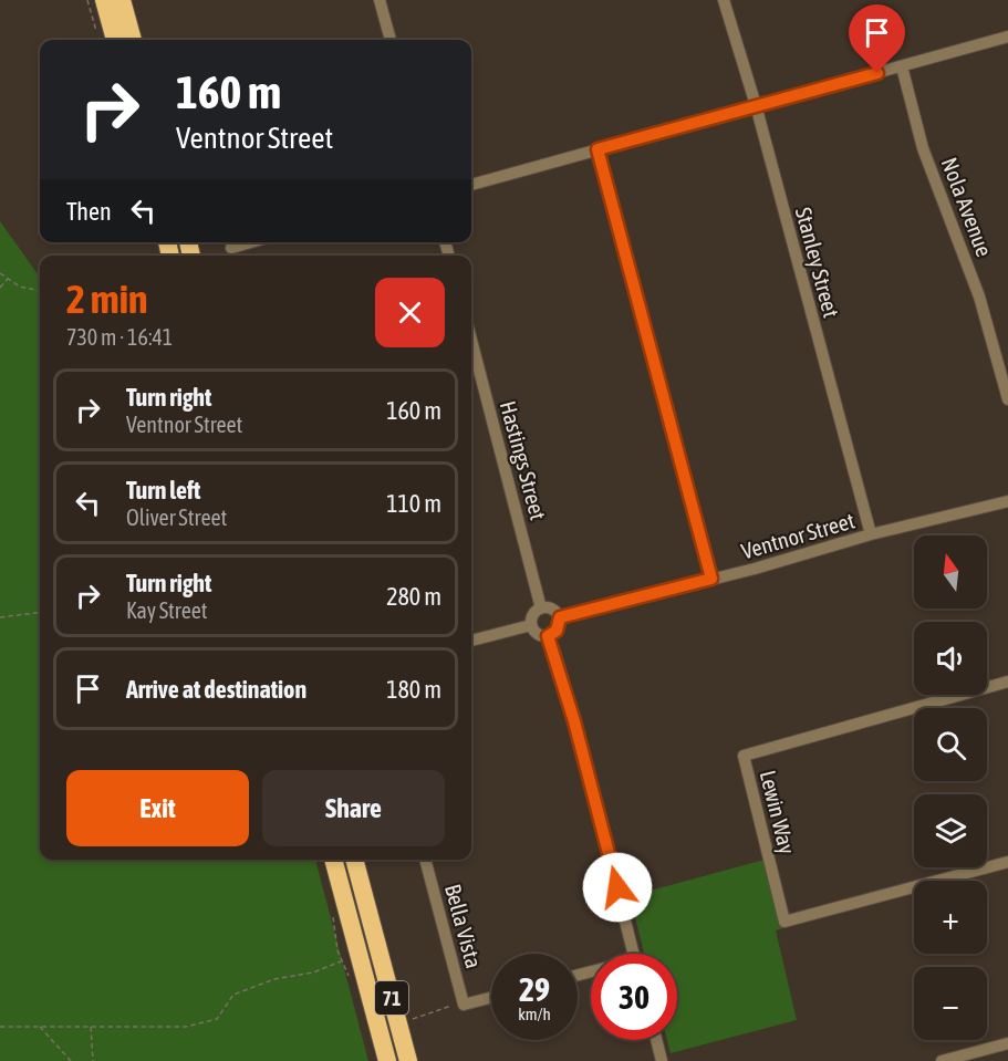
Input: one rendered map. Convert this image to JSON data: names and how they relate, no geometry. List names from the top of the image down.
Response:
{
  "streets": {
    "highway": ["71"],
    "street": [
      "Nola Avenue",
      "Stanley Street",
      "Hastings Street",
      "Ventnor Street",
      "Lewin Way",
      "Bella Vista"
    ]
  },
  "crossings": [
    ["Stanley Street", "Ventnor Street"],
    ["Hastings Street", "Ventnor Street"]
  ],
  "north": "top",
  "page": {
    "turn": ["160 m", "Ventnor Street"],
    "then": "Then",
    "heading": ["2 min", "730 m · 16:41"],
    "list": [
      {
        "name": "Turn right",
        "note": "Ventnor Street",
        "value": "160 m"
      },
      {
        "name": "Turn left",
        "note": "Oliver Street",
        "value": "110 m"
      },
      {
        "name": "Turn right",
        "note": "Kay Street",
        "value": "280 m"
      },
      {
        "name": "Arrive at destination",
        "value": "180 m"
      }
    ],
    "map_buttons": ["+", "−"],
    "buttons": ["Exit", "Share"],
    "speed": "29 km/h",
    "limit": "30"
  }
}
